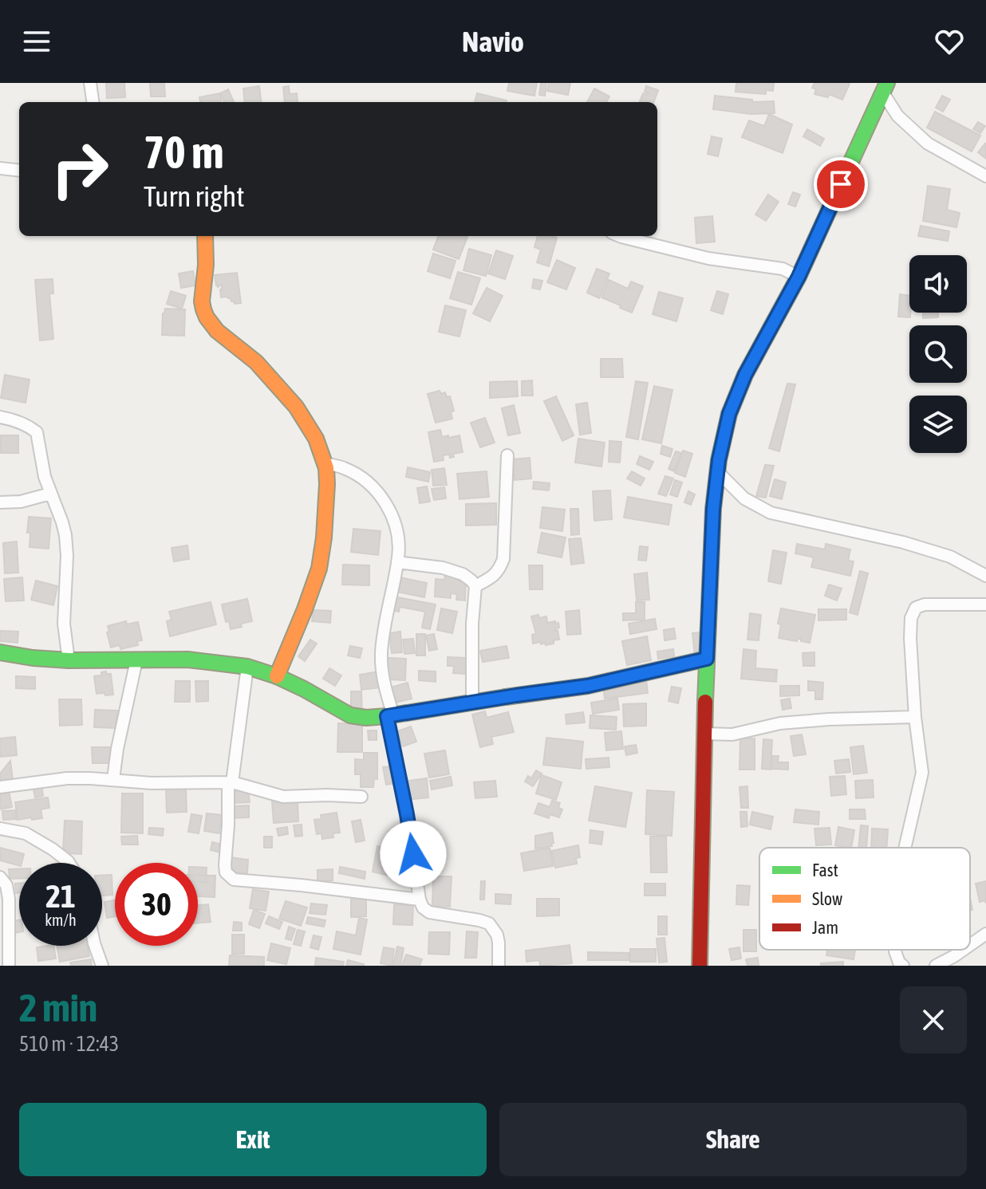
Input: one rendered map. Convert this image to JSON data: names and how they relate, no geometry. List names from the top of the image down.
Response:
{
  "legend": ["Fast", "Slow", "Jam"],
  "page": {
    "header": "Navio",
    "turn": ["70 m", "Turn right"],
    "speed": "21 km/h",
    "limit": "30",
    "heading": ["2 min", "510 m · 12:43"],
    "buttons": ["Exit", "Share"]
  }
}
